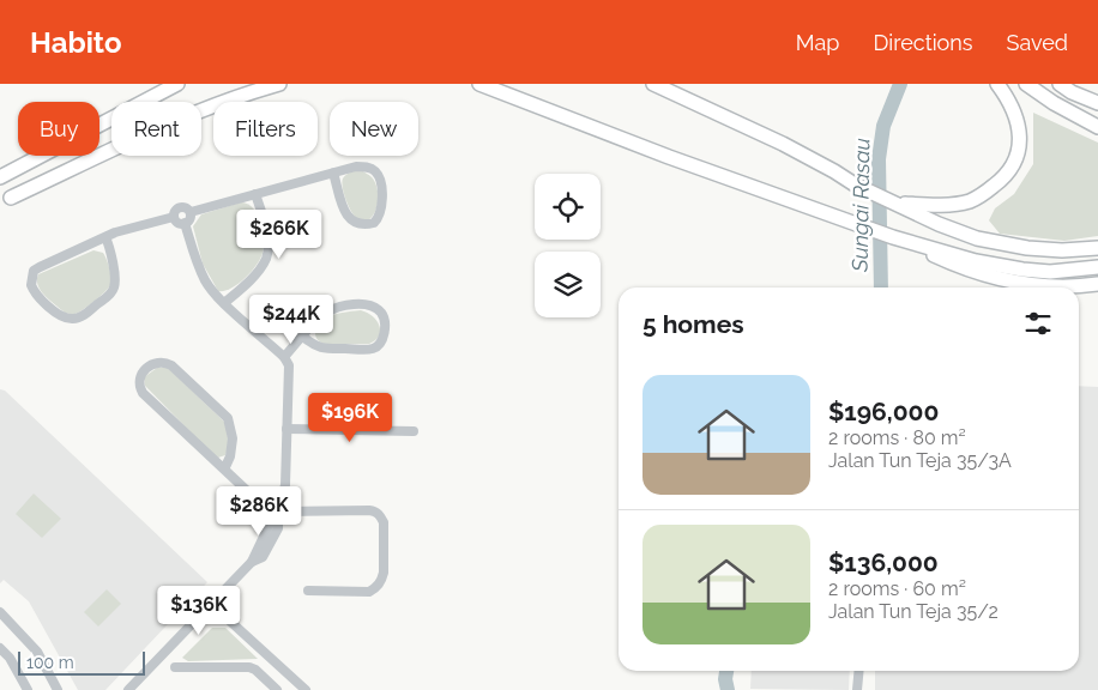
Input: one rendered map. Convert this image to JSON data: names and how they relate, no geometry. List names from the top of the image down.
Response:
{
  "water": ["Sungai Rasau"],
  "scale_bar": "100 m",
  "page": {
    "header": "Habito",
    "nav": ["Map", "Directions", "Saved"],
    "chip": [
      "Buy",
      "Rent",
      "Filters",
      "New"
    ],
    "price": [
      "$266K",
      "$244K",
      "$196K",
      "$286K",
      "$136K"
    ],
    "heading": "5 homes",
    "list": [
      {
        "name": "$196,000",
        "note": "2 rooms · 80 m² · Jalan Tun Teja 35/3A"
      },
      {
        "name": "$136,000",
        "note": "2 rooms · 60 m² · Jalan Tun Teja 35/2"
      }
    ],
    "scale": "100 m"
  }
}
